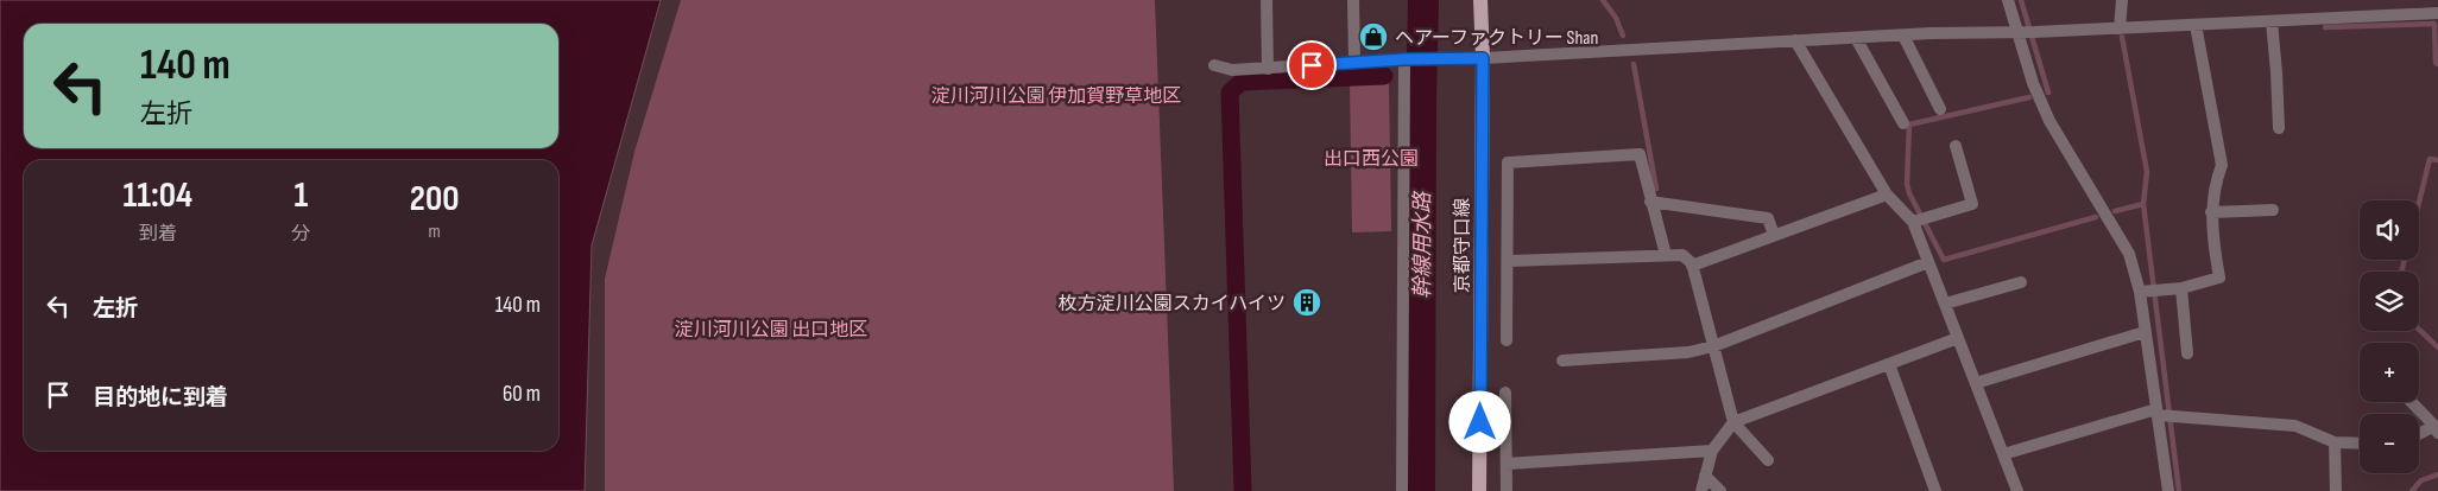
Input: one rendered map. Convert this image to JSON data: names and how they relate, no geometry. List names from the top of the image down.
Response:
{
  "streets": {
    "main road": ["京都守口線"]
  },
  "water": ["幹線用水路"],
  "parks": ["淀川河川公園 伊加賀野草地区", "出口西公園", "淀川河川公園 出口地区"],
  "places": {
    "shop": ["ヘアーファクトリー Shan"],
    "building": ["枚方淀川公園スカイハイツ"]
  },
  "page": {
    "turn": ["140 m", "左折"],
    "eta": [
      "11:04",
      "到着",
      "1",
      "分",
      "200",
      "m"
    ],
    "map_buttons": ["+", "−"],
    "list": [
      {
        "name": "左折",
        "value": "140 m"
      },
      {
        "name": "目的地に到着",
        "value": "60 m"
      }
    ]
  }
}
